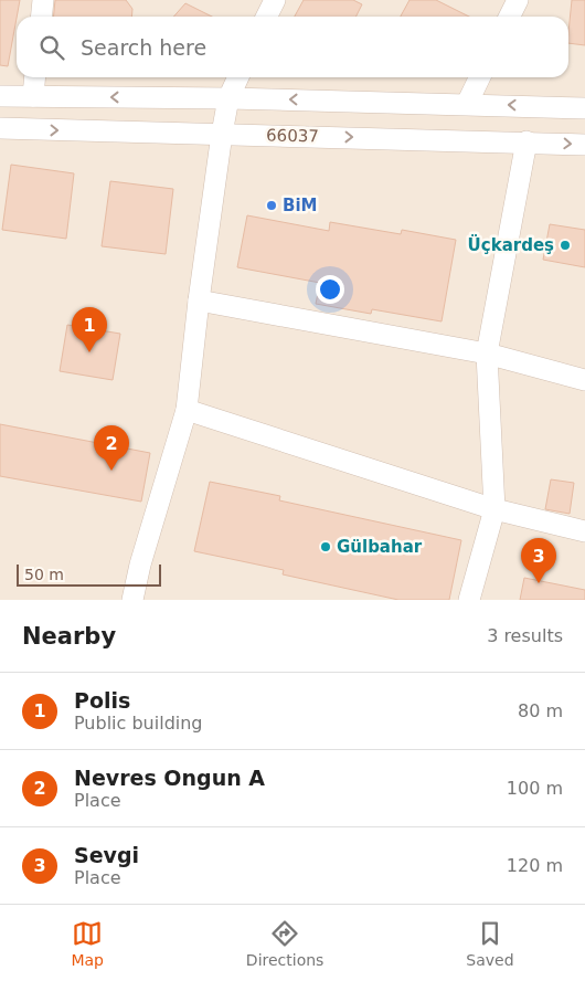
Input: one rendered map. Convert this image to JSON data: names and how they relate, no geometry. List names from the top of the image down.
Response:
{
  "streets": {
    "street": ["66037"]
  },
  "places": ["BiM", "Üçkardeş", "Gülbahar"],
  "scale_bar": "50 m",
  "page": {
    "search": "Search here",
    "pins": ["1", "2", "3"],
    "scale": "50 m",
    "heading": ["Nearby", "3 results"],
    "list": [
      {
        "mark": "1",
        "name": "Polis",
        "note": "Public building",
        "value": "80 m"
      },
      {
        "mark": "2",
        "name": "Nevres Ongun A",
        "note": "Place",
        "value": "100 m"
      },
      {
        "mark": "3",
        "name": "Sevgi",
        "note": "Place",
        "value": "120 m"
      }
    ],
    "nav": ["Map", "Directions", "Saved"]
  }
}
